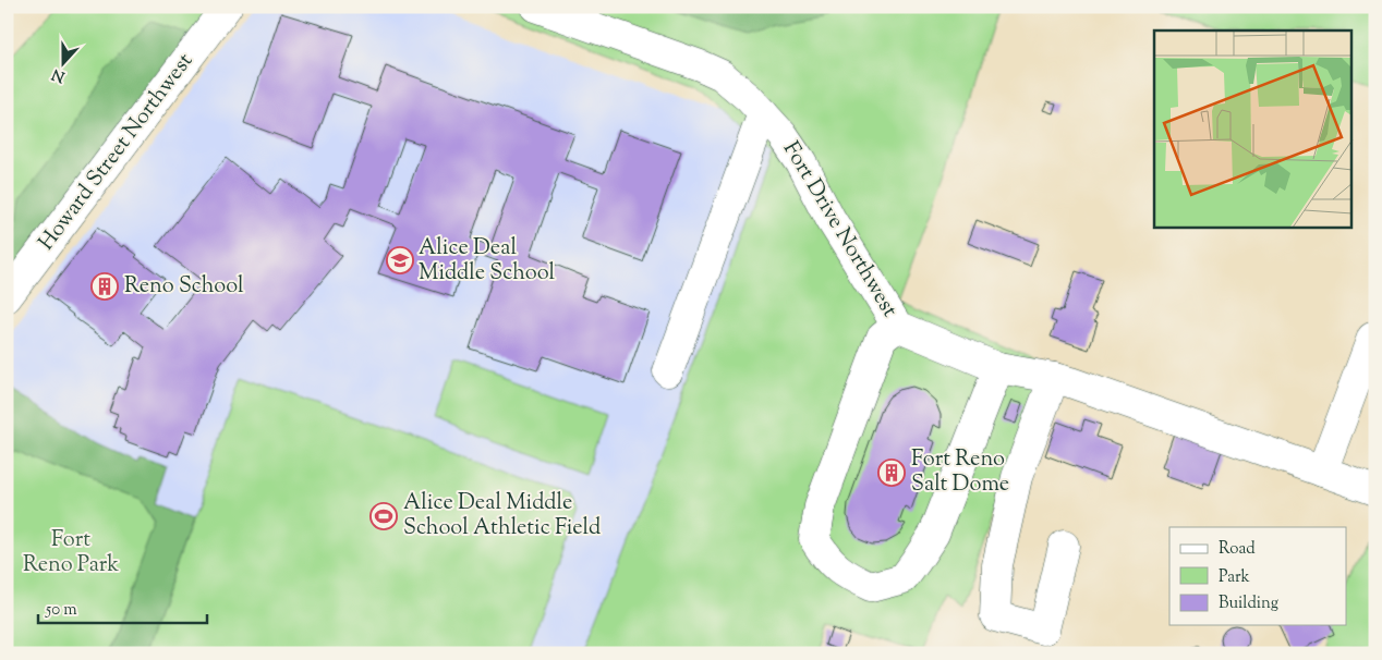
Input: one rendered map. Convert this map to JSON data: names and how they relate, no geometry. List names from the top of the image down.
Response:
{
  "streets": {
    "street": ["Howard Street Northwest", "Fort Drive Northwest"]
  },
  "parks": ["Fort Reno Park"],
  "places": {
    "school or university": ["Alice Deal Middle School"],
    "building": ["Reno School", "Fort Reno Salt Dome"],
    "sports": ["Alice Deal Middle School Athletic Field"]
  },
  "legend": ["Road", "Park", "Building"],
  "scale_bar": "50 m",
  "north": "bottom"
}
